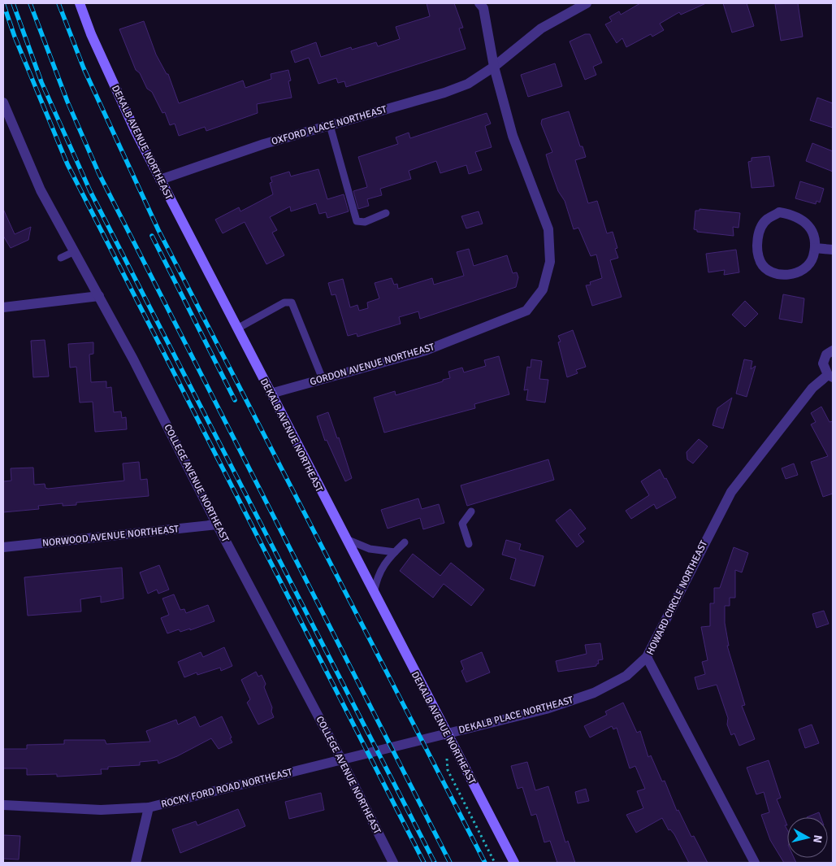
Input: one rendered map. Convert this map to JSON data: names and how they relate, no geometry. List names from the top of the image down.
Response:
{
  "streets": {
    "main road": ["DEKALB AVENUE NORTHEAST"],
    "street": [
      "OXFORD PLACE NORTHEAST",
      "GORDON AVENUE NORTHEAST",
      "COLLEGE AVENUE NORTHEAST",
      "NORWOOD AVENUE NORTHEAST",
      "HOWARD CIRCLE NORTHEAST",
      "DEKALB PLACE NORTHEAST",
      "ROCKY FORD ROAD NORTHEAST"
    ]
  },
  "crossings": [
    ["OXFORD PLACE NORTHEAST", "DEKALB AVENUE NORTHEAST"],
    ["OXFORD PLACE NORTHEAST", "GORDON AVENUE NORTHEAST"],
    ["DEKALB AVENUE NORTHEAST", "GORDON AVENUE NORTHEAST"],
    ["DEKALB AVENUE NORTHEAST", "DEKALB PLACE NORTHEAST"],
    ["DEKALB AVENUE NORTHEAST", "ROCKY FORD ROAD NORTHEAST"],
    ["COLLEGE AVENUE NORTHEAST", "NORWOOD AVENUE NORTHEAST"],
    ["COLLEGE AVENUE NORTHEAST", "ROCKY FORD ROAD NORTHEAST"],
    ["HOWARD CIRCLE NORTHEAST", "DEKALB PLACE NORTHEAST"],
    ["DEKALB PLACE NORTHEAST", "ROCKY FORD ROAD NORTHEAST"]
  ],
  "north": "right"
}
